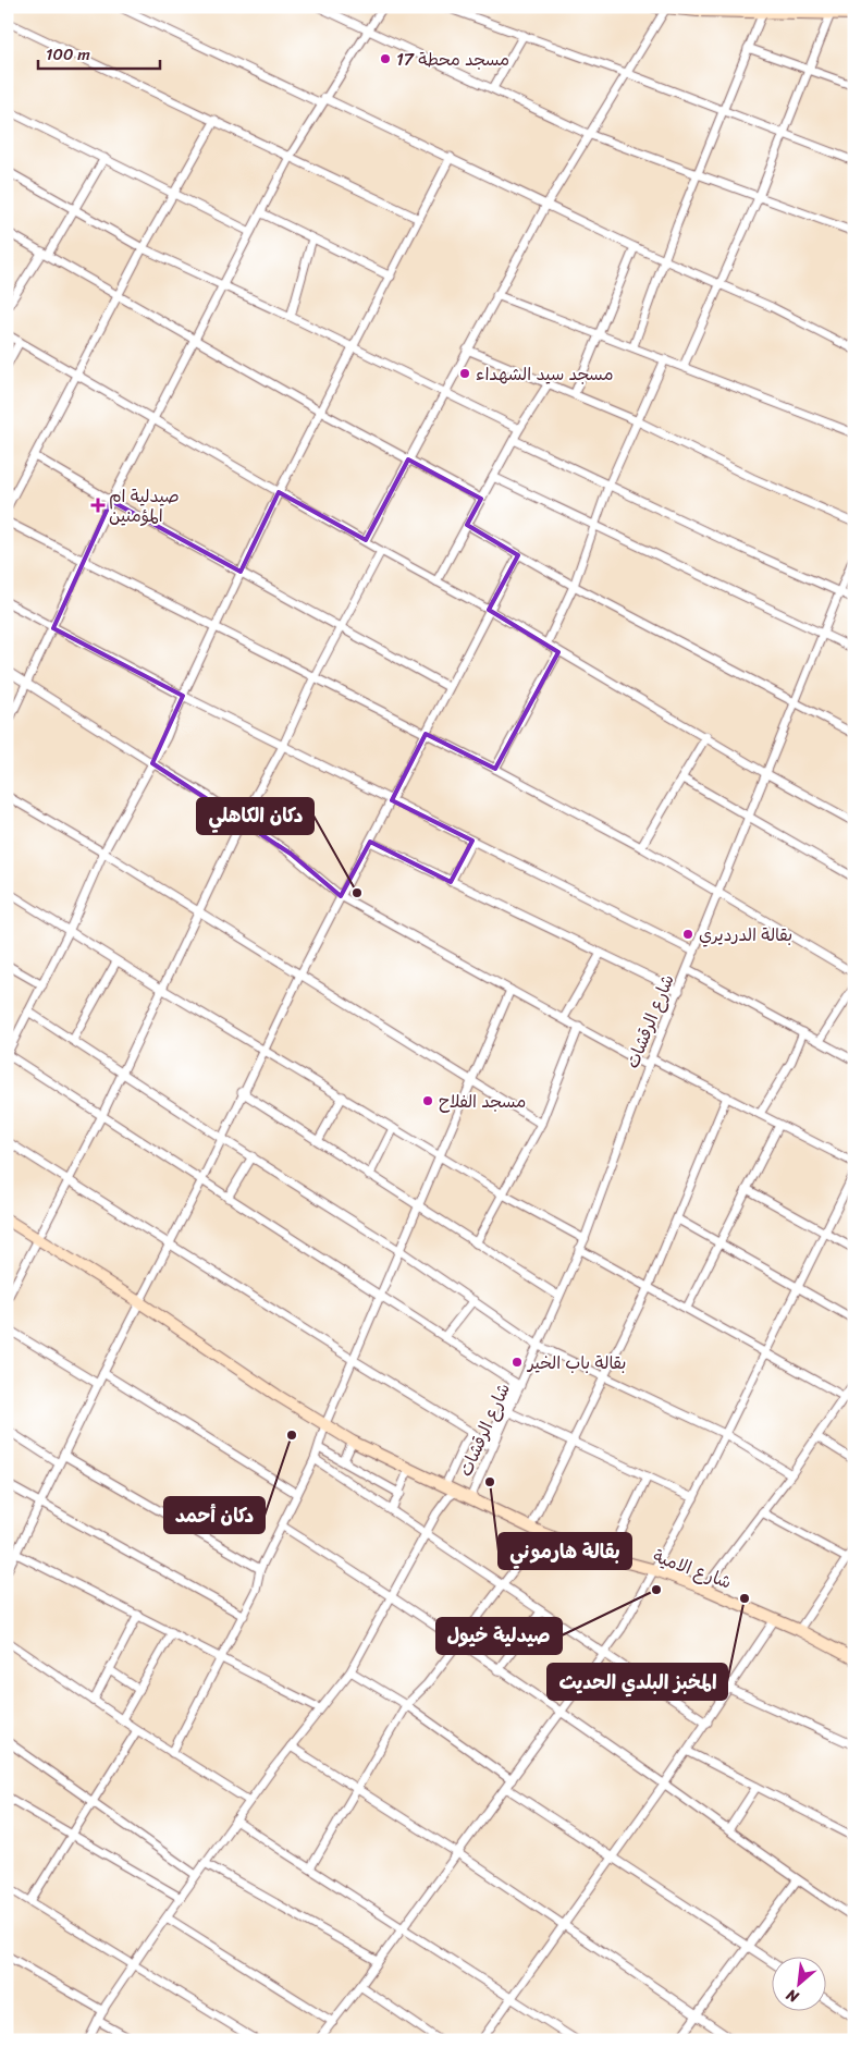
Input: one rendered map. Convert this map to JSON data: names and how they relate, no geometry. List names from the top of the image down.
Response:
{
  "streets": {
    "street": ["شارع الرقشات", "شارع الامية"]
  },
  "crossings": [
    ["شارع الرقشات", "شارع الامية"]
  ],
  "places": {
    "other": [
      "مسجد محطة 17",
      "مسجد سيد الشهداء",
      "دكان الكاهلي",
      "بقالة الدرديري",
      "مسجد الفلاح",
      "بقالة باب الخير",
      "دكان أحمد",
      "بقالة هارموني",
      "صيدلية خيول",
      "المخبز البلدي الحديث"
    ],
    "health": ["صيدلية ام المؤمنين"]
  },
  "scale_bar": "100 m",
  "north": "bottom left"
}
